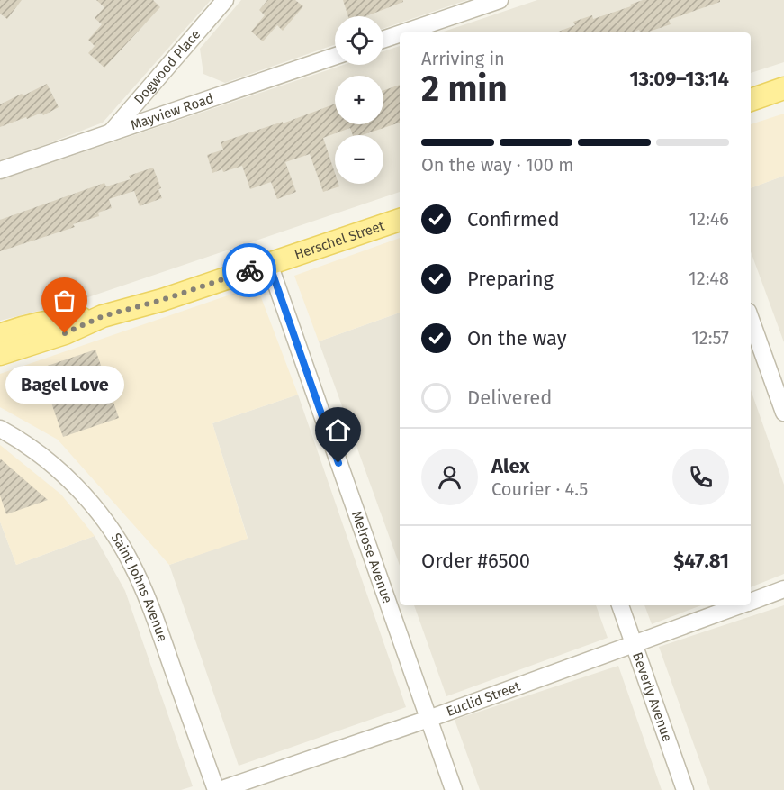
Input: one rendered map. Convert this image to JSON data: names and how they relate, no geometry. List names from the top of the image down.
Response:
{
  "streets": {
    "main road": ["Herschel Street"],
    "street": [
      "Dogwood Place",
      "Mayview Road",
      "Melrose Avenue",
      "Saint Johns Avenue",
      "Beverly Avenue",
      "Euclid Street"
    ]
  },
  "crossings": [
    ["Dogwood Place", "Mayview Road"],
    ["Herschel Street", "Melrose Avenue"],
    ["Melrose Avenue", "Euclid Street"],
    ["Saint Johns Avenue", "Euclid Street"],
    ["Beverly Avenue", "Euclid Street"]
  ],
  "places": ["Bagel Love"],
  "page": {
    "map_buttons": ["+", "−"],
    "heading": ["2 min", "Arriving in", "13:09–13:14"],
    "panel": [
      "Alex",
      "Courier · 4.5",
      "Order #6500",
      "$47.81"
    ],
    "bar": "On the way · 100 m",
    "list": [
      ["Confirmed", "12:46"],
      ["Preparing", "12:48"],
      ["On the way", "12:57"],
      "Delivered"
    ],
    "bubble": "Bagel Love"
  }
}
